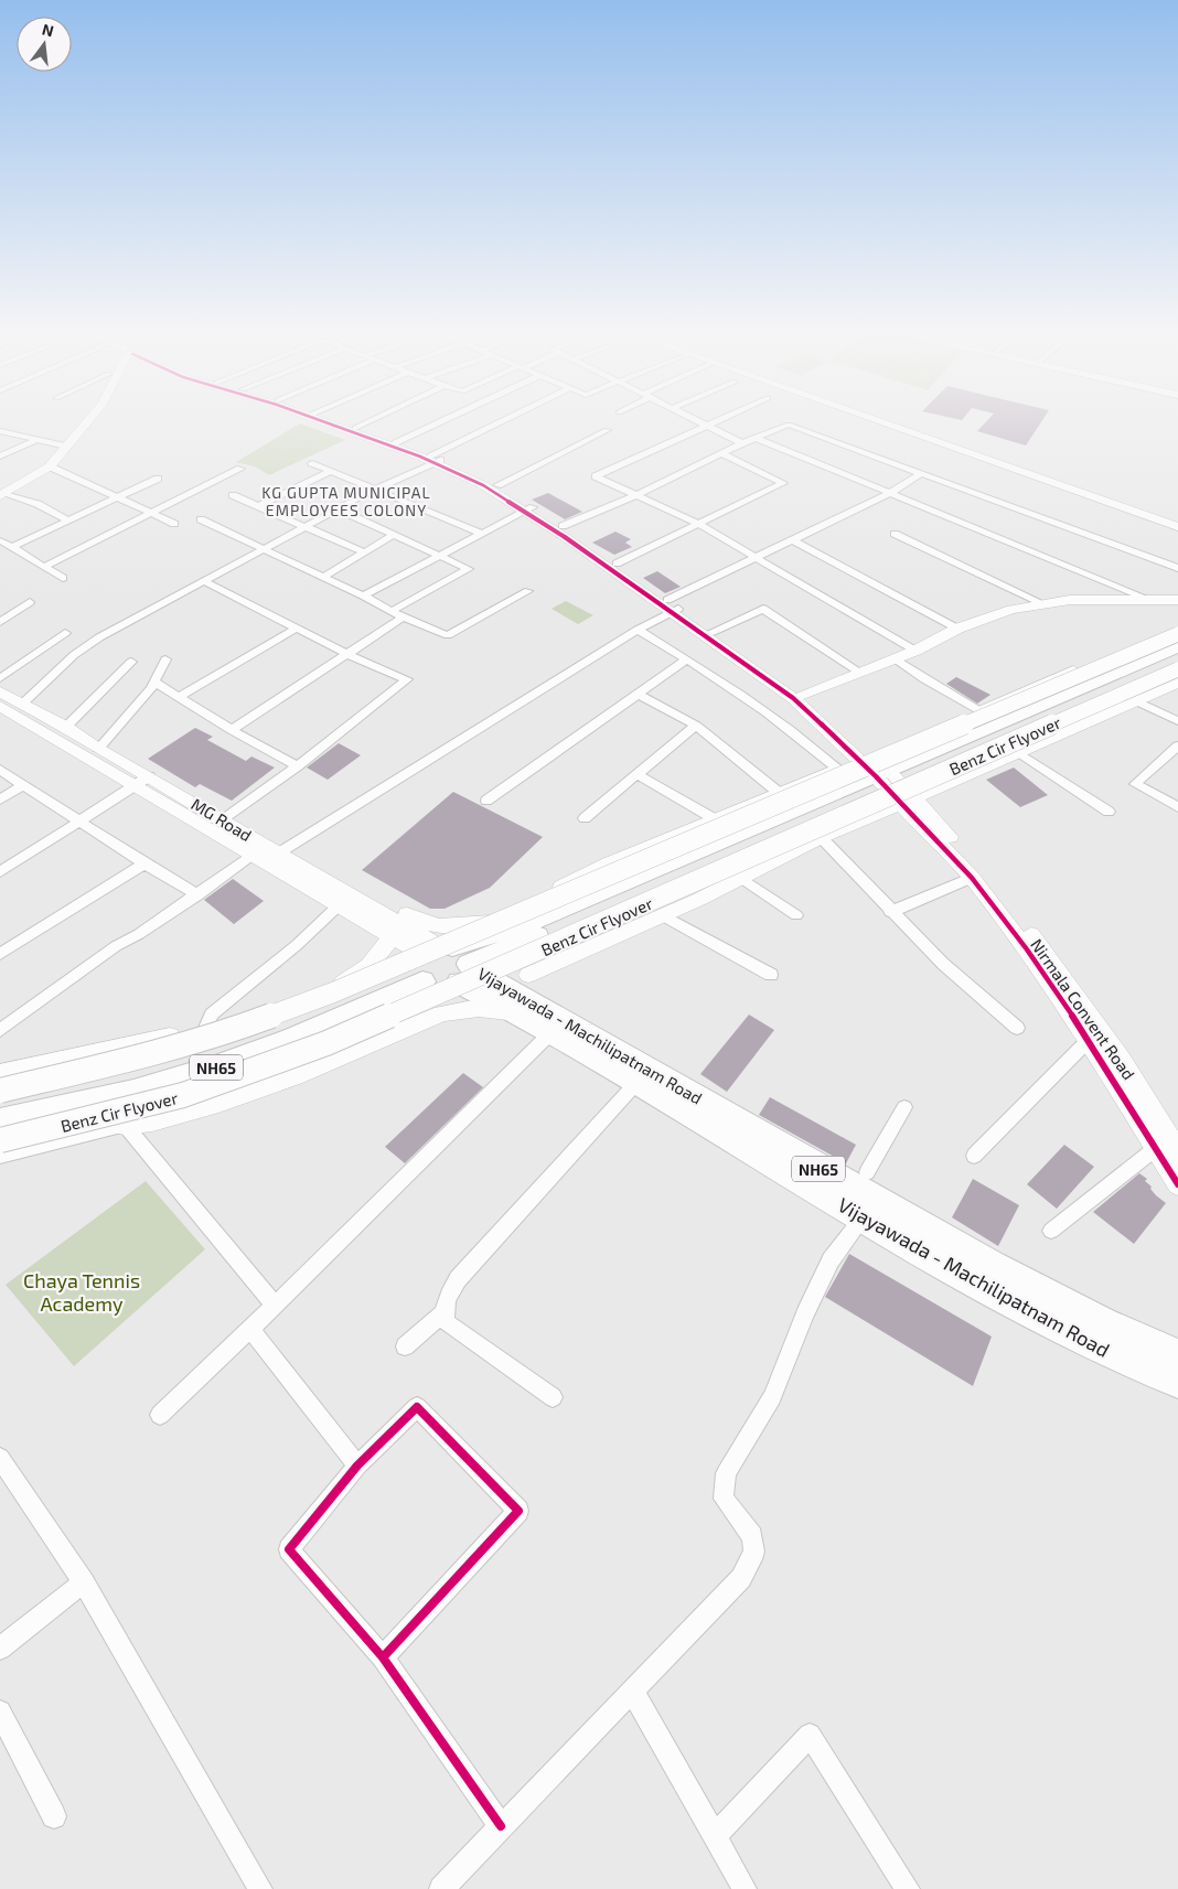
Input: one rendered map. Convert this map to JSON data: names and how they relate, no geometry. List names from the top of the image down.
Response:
{
  "streets": {
    "highway": ["Vijayawada - Machilipatnam Road", "NH65"],
    "main road": ["Benz Cir Flyover"],
    "street": ["MG Road", "Nirmala Convent Road"]
  },
  "crossings": [
    ["MG Road", "Vijayawada - Machilipatnam Road"],
    ["MG Road", "NH65"],
    ["Vijayawada - Machilipatnam Road", "NH65"]
  ],
  "districts": ["KG GUPTA MUNICIPAL EMPLOYEES COLONY"],
  "parks": ["Chaya Tennis Academy"],
  "north": "top"
}
